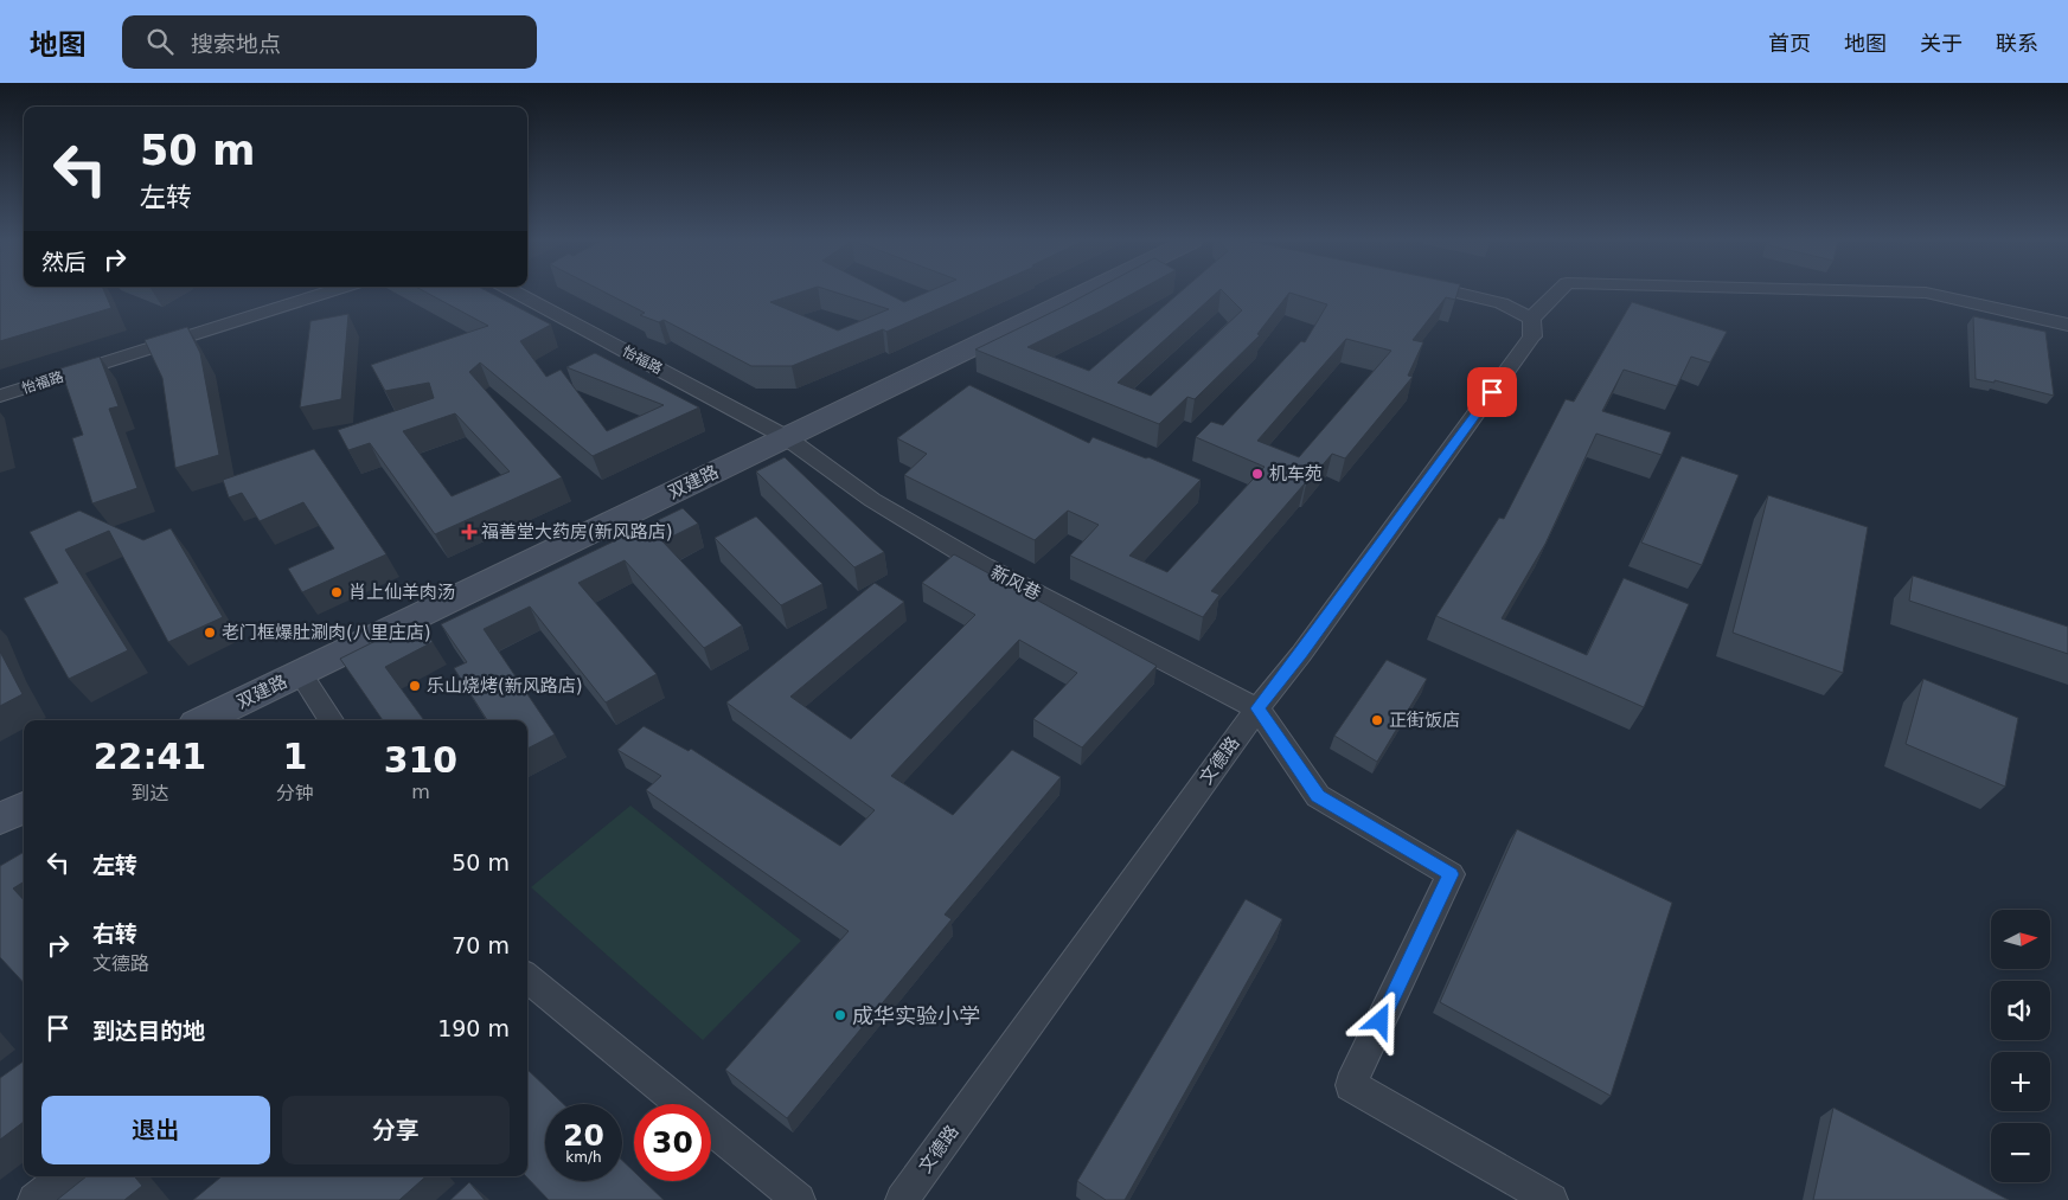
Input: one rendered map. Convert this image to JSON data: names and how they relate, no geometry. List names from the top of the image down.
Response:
{
  "streets": {
    "street": [
      "怡福路",
      "双建路",
      "新风巷",
      "文德路"
    ]
  },
  "crossings": [
    ["怡福路", "双建路"],
    ["怡福路", "新风巷"],
    ["双建路", "新风巷"],
    ["新风巷", "文德路"]
  ],
  "places": {
    "other": [
      "机车苑",
      "肖上仙羊肉汤",
      "老门框爆肚涮肉(八里庄店)",
      "乐山烧烤(新风路店)",
      "正街饭店",
      "成华实验小学"
    ],
    "health": ["福善堂大药房(新风路店)"]
  },
  "north": "right",
  "page": {
    "header": "地图",
    "search": "搜索地点",
    "nav": [
      "首页",
      "地图",
      "关于",
      "联系"
    ],
    "turn": ["50 m", "左转"],
    "then": "然后",
    "eta": [
      "22:41",
      "到达",
      "1",
      "分钟",
      "310",
      "m"
    ],
    "list": [
      {
        "name": "左转",
        "value": "50 m"
      },
      {
        "name": "右转",
        "note": "文德路",
        "value": "70 m"
      },
      {
        "name": "到达目的地",
        "value": "190 m"
      }
    ],
    "map_buttons": ["+", "−"],
    "buttons": ["退出", "分享"],
    "speed": "20 km/h",
    "limit": "30"
  }
}
